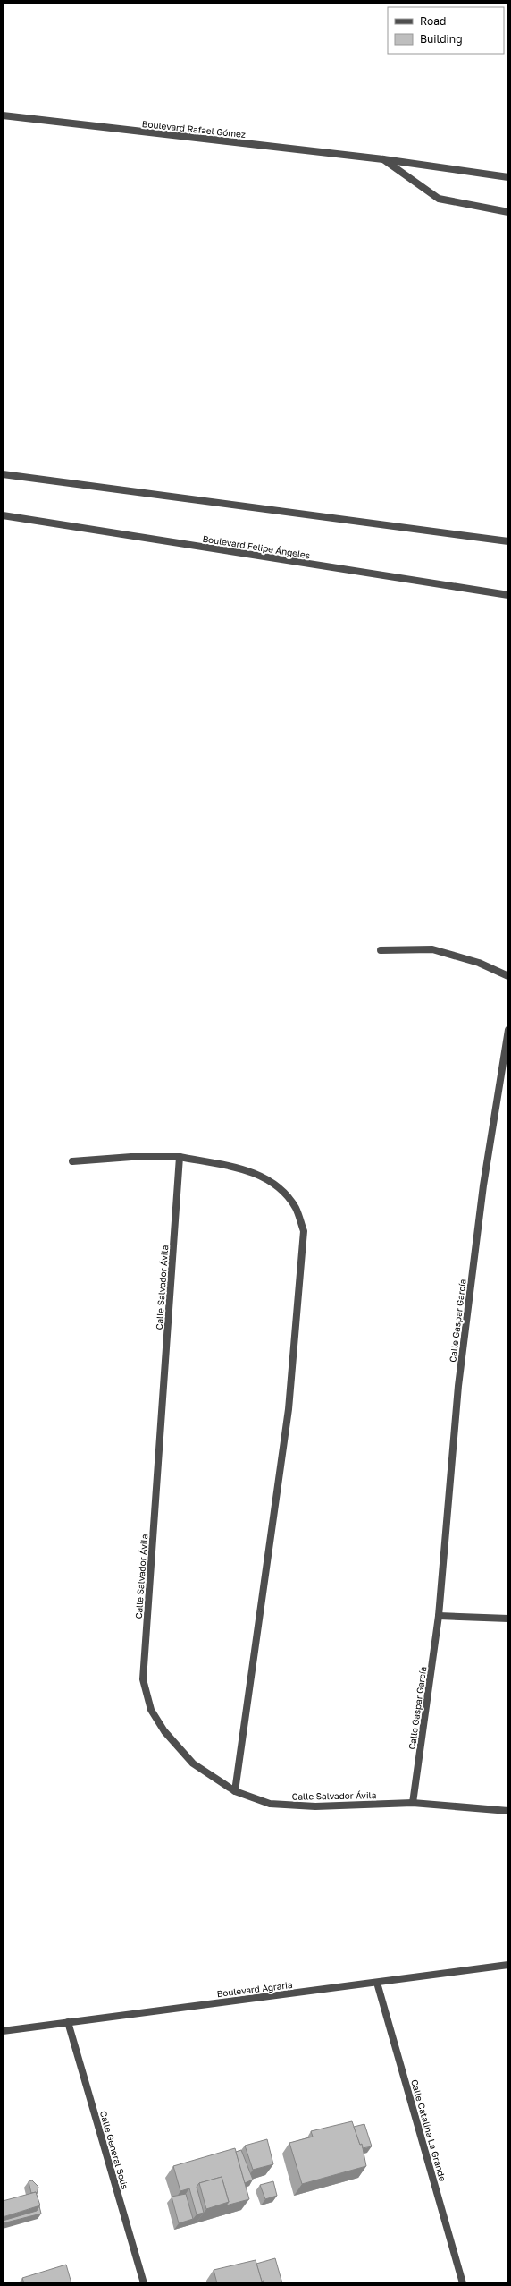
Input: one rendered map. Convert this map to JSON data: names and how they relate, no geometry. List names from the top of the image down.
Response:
{
  "streets": {
    "street": [
      "Boulevard Rafael Gómez",
      "Boulevard Felipe Ángeles",
      "Calle Salvador Ávila",
      "Calle Gaspar García",
      "Boulevard Agraria",
      "Calle Catalina La Grande",
      "Calle General Solis"
    ]
  },
  "crossings": [
    ["Calle Salvador Ávila", "Calle Gaspar García"],
    ["Boulevard Agraria", "Calle Catalina La Grande"],
    ["Boulevard Agraria", "Calle General Solis"]
  ],
  "legend": ["Road", "Building"]
}
